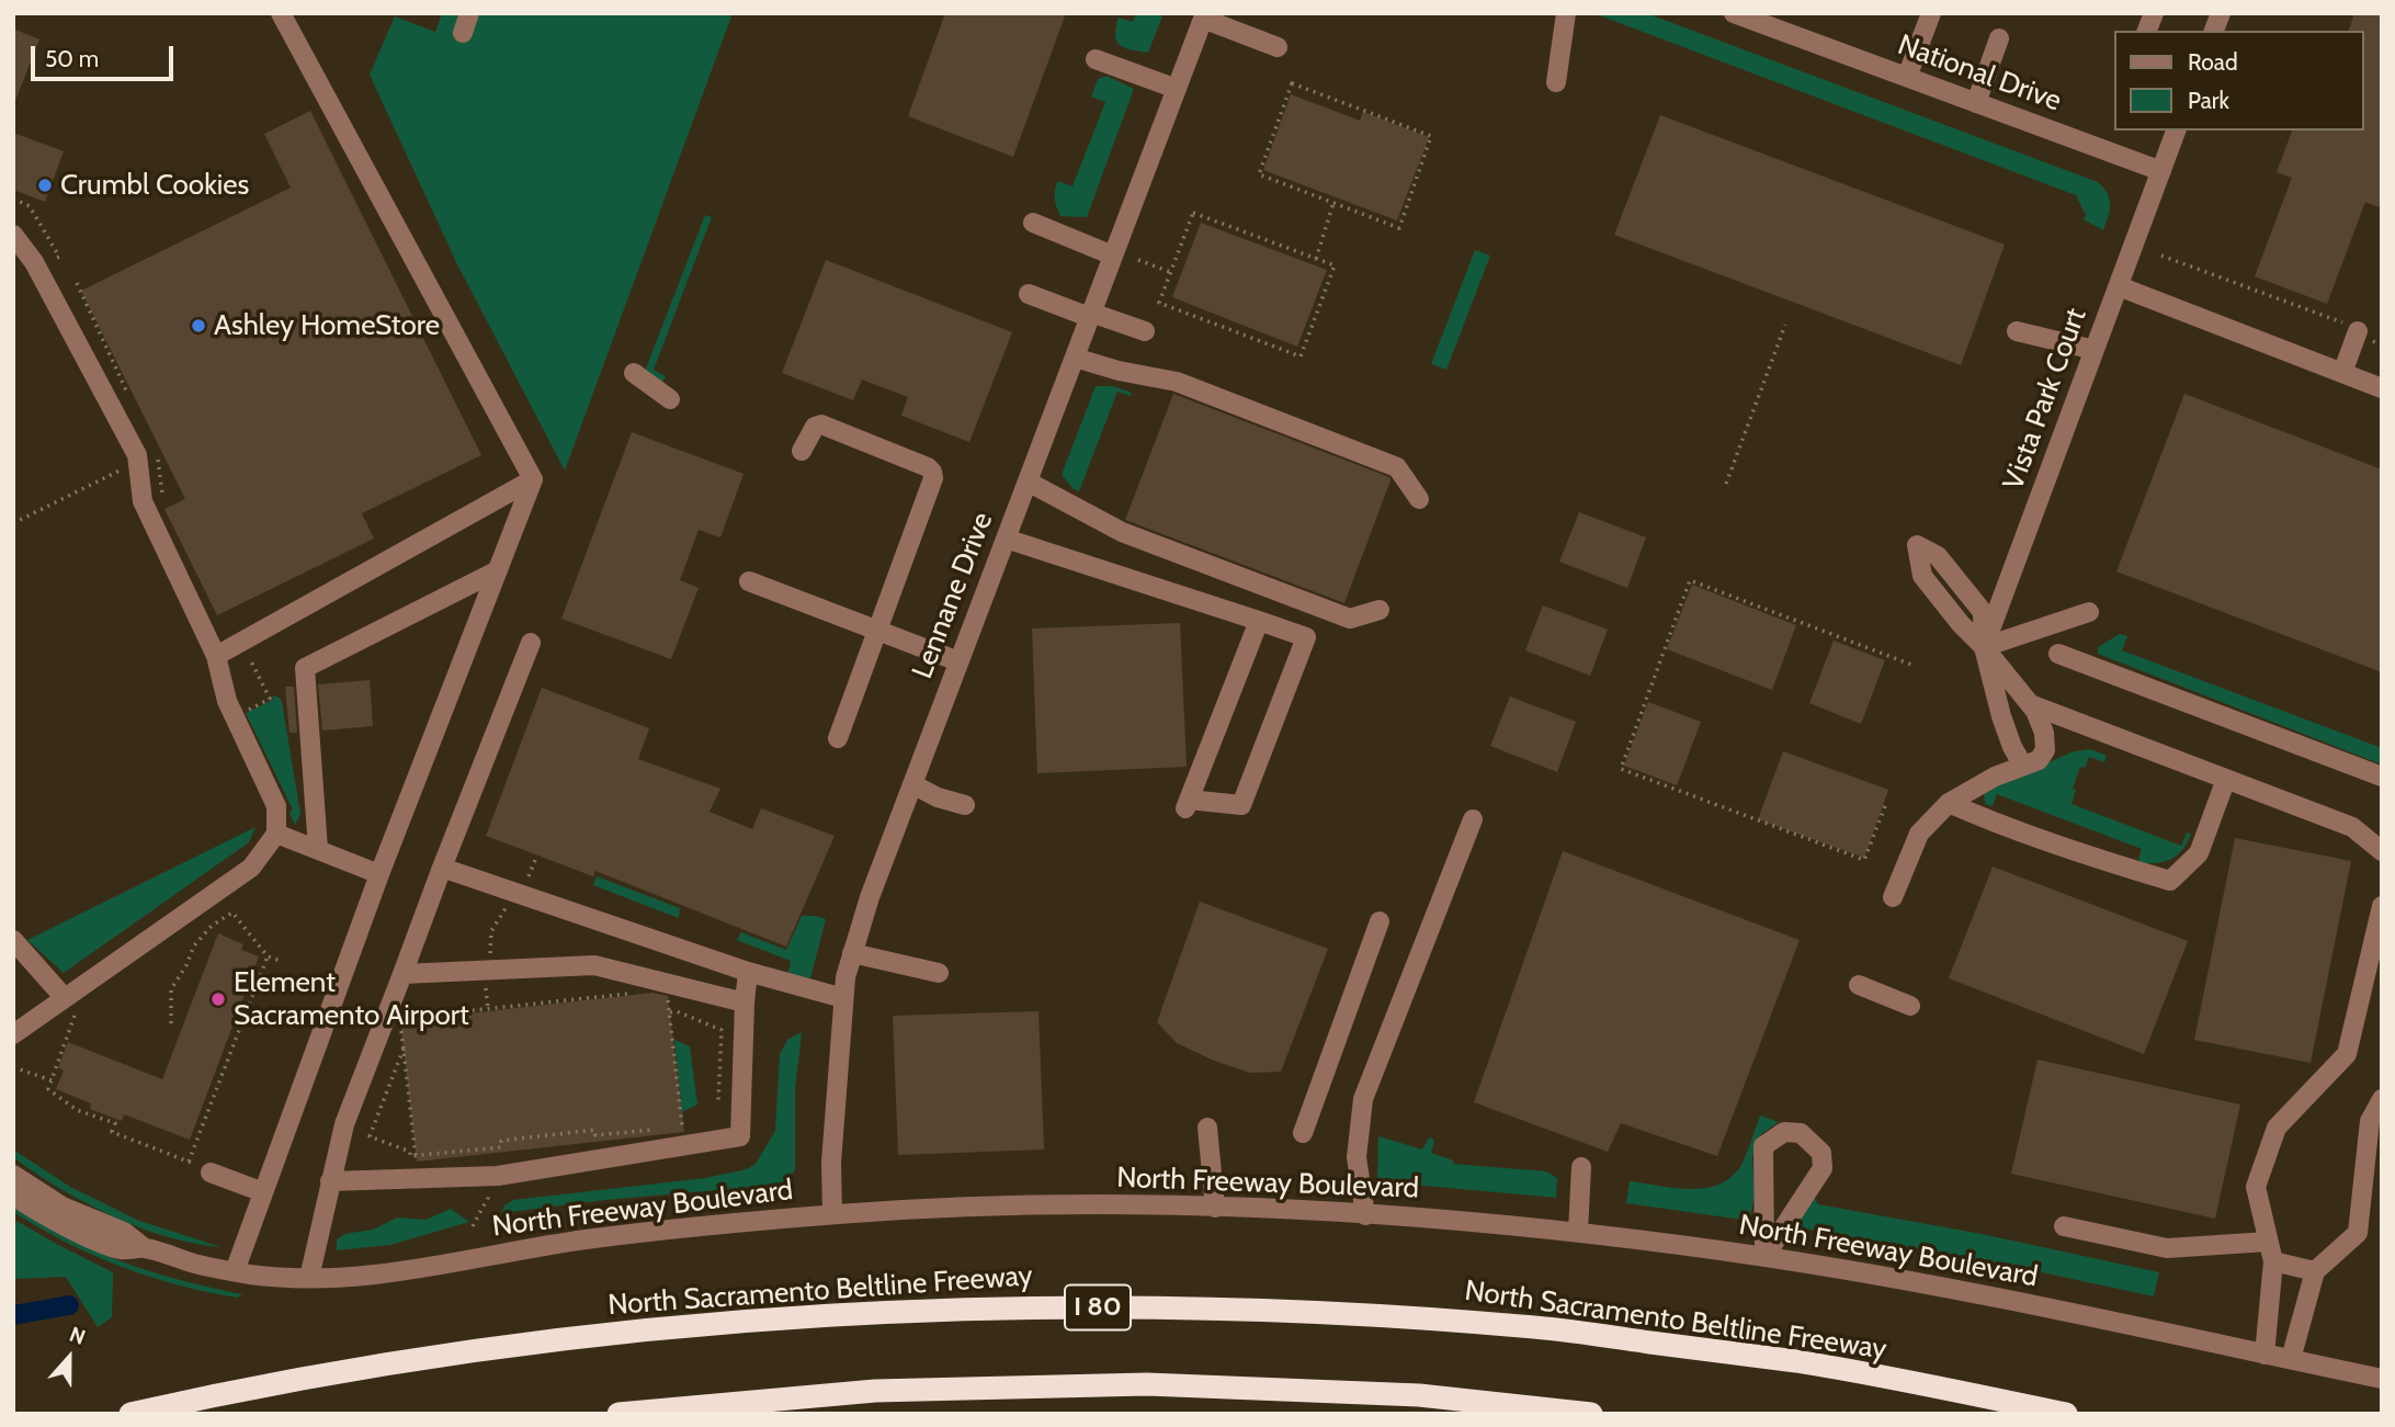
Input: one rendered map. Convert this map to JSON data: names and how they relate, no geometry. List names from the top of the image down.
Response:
{
  "streets": {
    "highway": ["North Sacramento Beltline Freeway", "I 80"],
    "street": [
      "National Drive",
      "Vista Park Court",
      "Lennane Drive",
      "North Freeway Boulevard"
    ]
  },
  "crossings": [
    ["National Drive", "Vista Park Court"],
    ["Lennane Drive", "North Freeway Boulevard"]
  ],
  "places": ["Crumbl Cookies", "Ashley HomeStore", "Element Sacramento Airport"],
  "legend": ["Road", "Park"],
  "scale_bar": "50 m",
  "north": "top"
}
